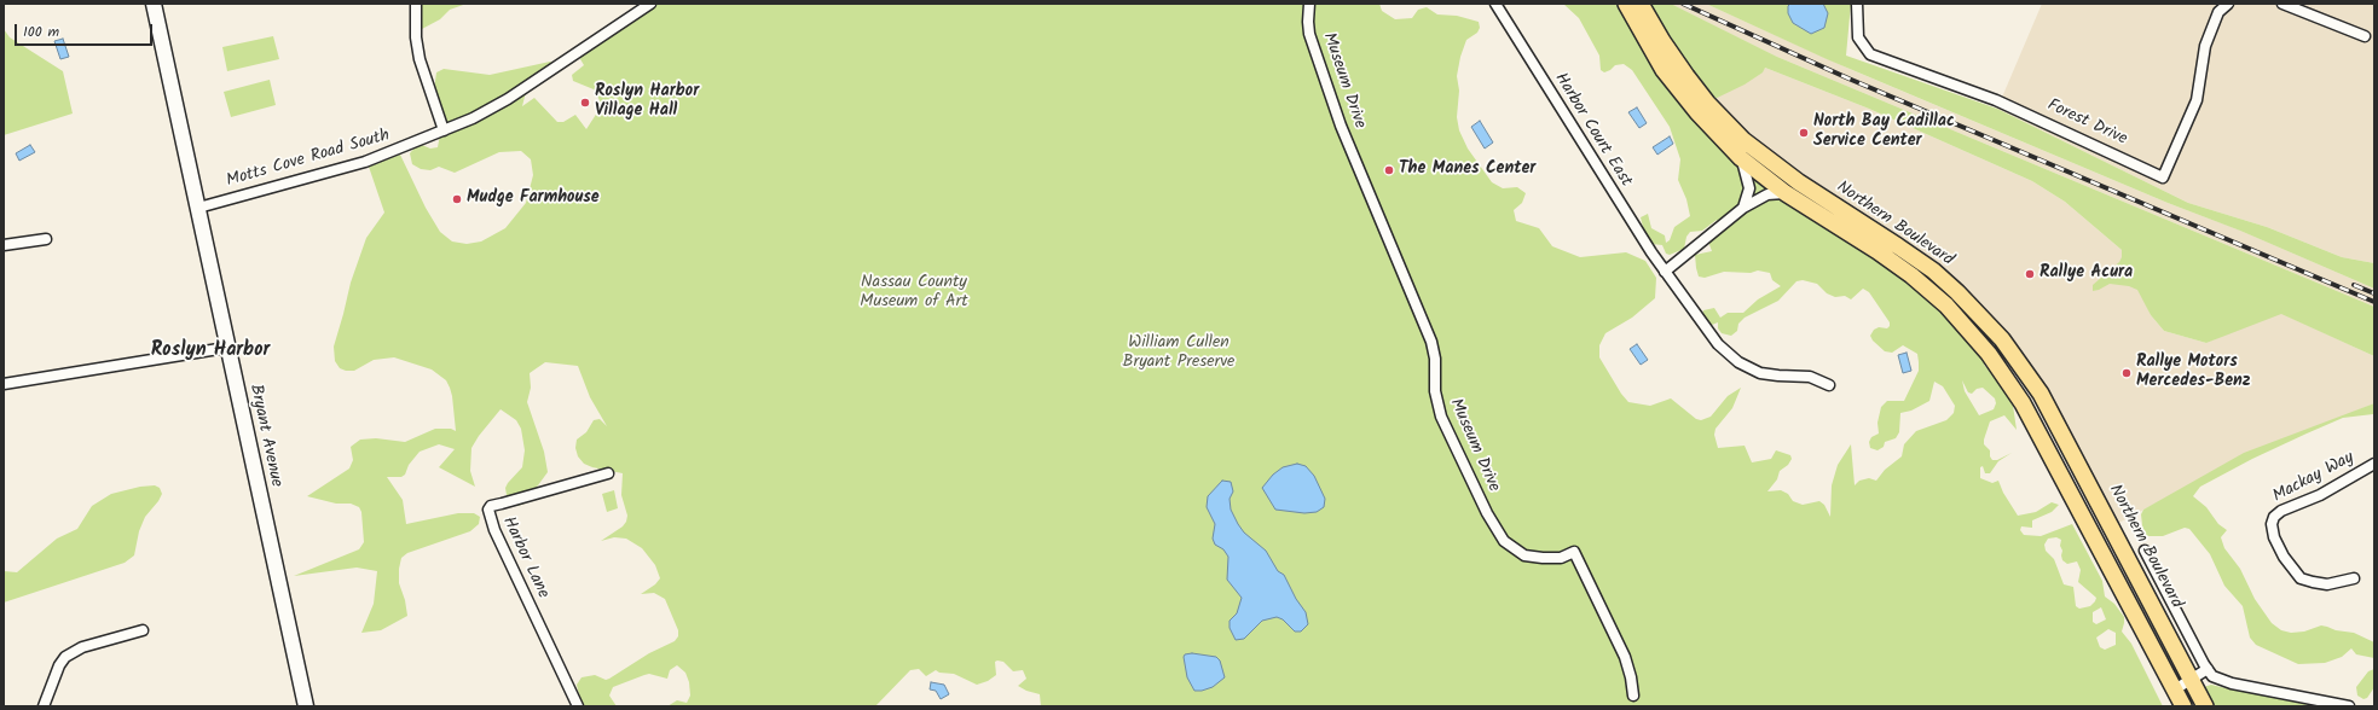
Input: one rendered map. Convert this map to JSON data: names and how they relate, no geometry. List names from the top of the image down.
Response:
{
  "streets": {
    "main road": ["Northern Boulevard", "Bryant Avenue"],
    "street": [
      "Museum Drive",
      "Forest Drive",
      "Harbor Court East",
      "Motts Cove Road South",
      "Mackay Way",
      "Harbor Lane"
    ]
  },
  "crossings": [
    ["Motts Cove Road South", "Bryant Avenue"]
  ],
  "districts": ["Roslyn Harbor"],
  "parks": ["Nassau County Museum of Art", "William Cullen Bryant Preserve"],
  "places": [
    "Roslyn Harbor Village Hall",
    "North Bay Cadillac Service Center",
    "The Manes Center",
    "Mudge Farmhouse",
    "Rallye Acura",
    "Rallye Motors Mercedes-Benz"
  ],
  "scale_bar": "100 m"
}
